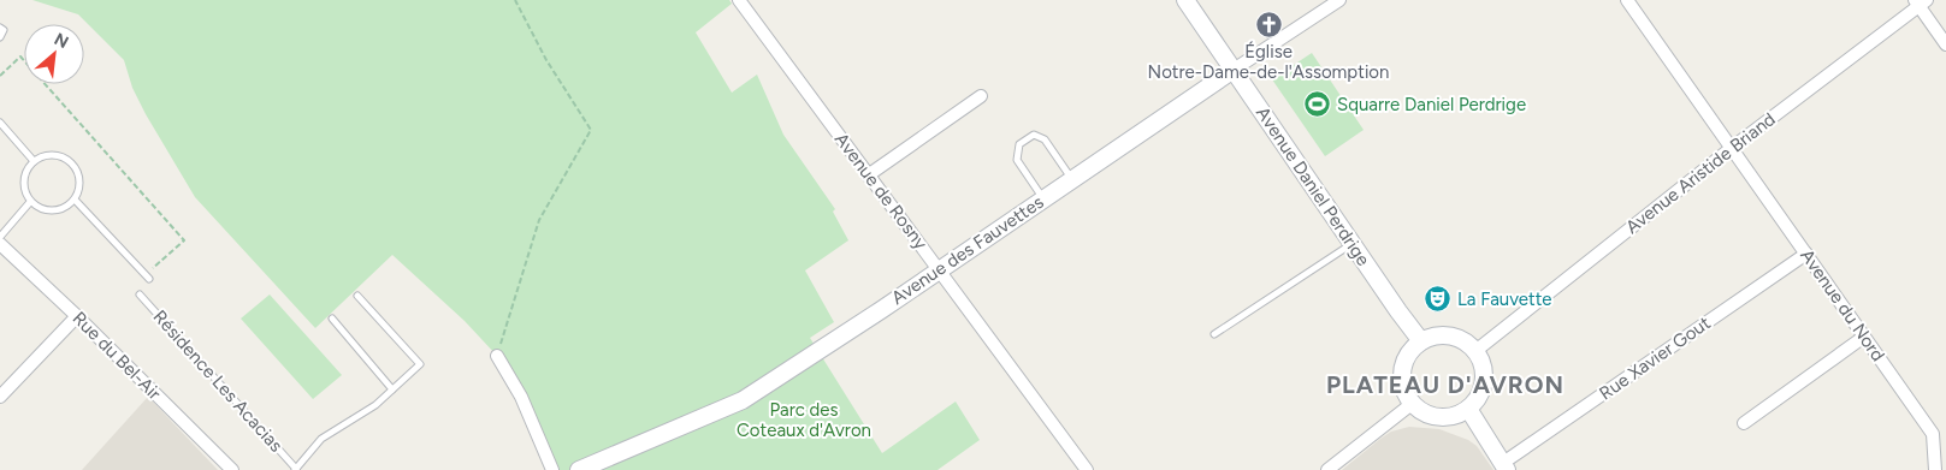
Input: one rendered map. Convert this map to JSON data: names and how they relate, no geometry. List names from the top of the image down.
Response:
{
  "streets": {
    "street": [
      "Avenue Aristide Briand",
      "Avenue Daniel Perdrige",
      "Avenue de Rosny",
      "Avenue des Fauvettes",
      "Avenue du Nord",
      "Rue du Bel-Air",
      "Rue Xavier Gout"
    ],
    "lane": ["Résidence Les Acacias"]
  },
  "crossings": [
    ["Avenue Aristide Briand", "Avenue Daniel Perdrige"],
    ["Avenue Aristide Briand", "Avenue du Nord"],
    ["Avenue Daniel Perdrige", "Avenue des Fauvettes"],
    ["Avenue de Rosny", "Avenue des Fauvettes"],
    ["Avenue du Nord", "Rue Xavier Gout"]
  ],
  "districts": ["PLATEAU D'AVRON"],
  "parks": ["Parc des Coteaux d'Avron"],
  "places": {
    "church": ["Église Notre-Dame-de-l'Assomption"],
    "sports": ["Squarre Daniel Perdrige"],
    "theatre": ["La Fauvette"]
  },
  "north": "top right"
}
